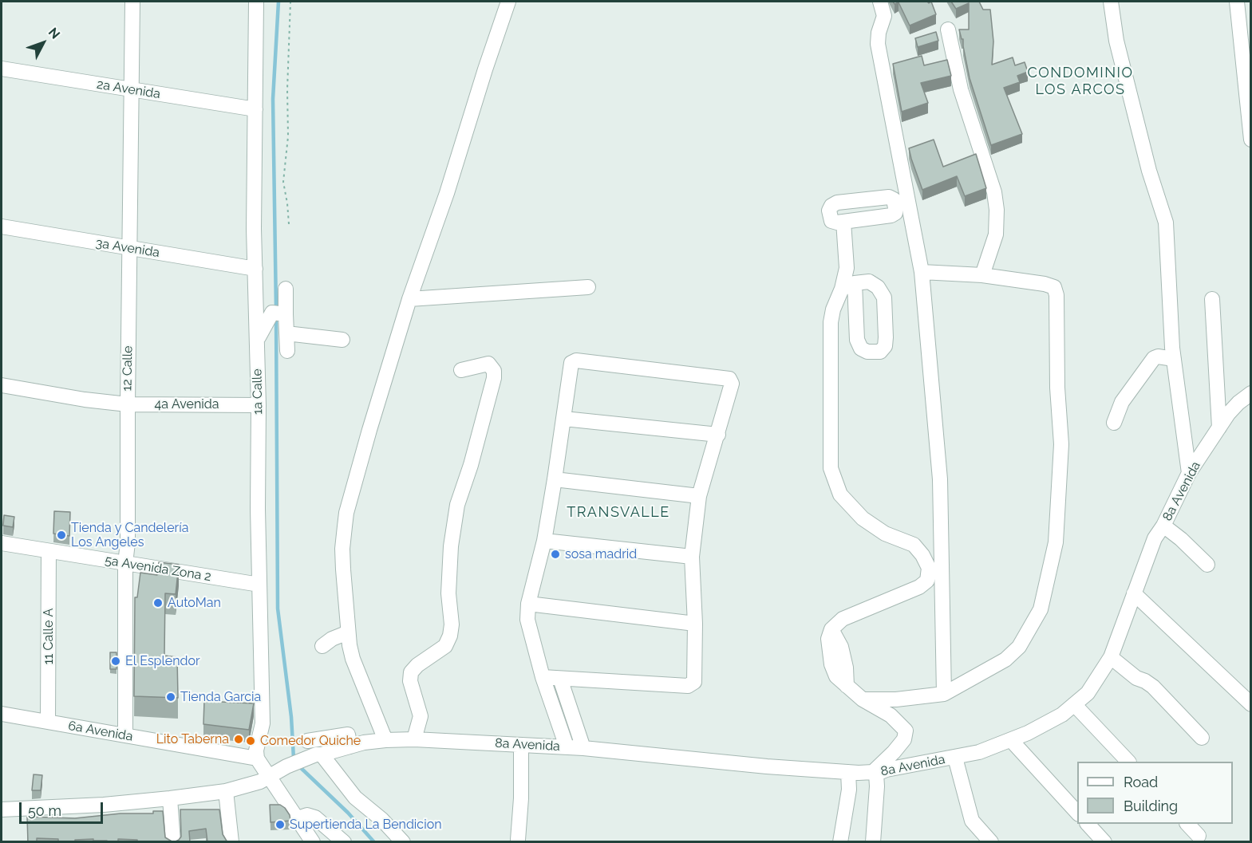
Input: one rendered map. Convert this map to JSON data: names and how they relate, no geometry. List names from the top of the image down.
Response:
{
  "streets": {
    "street": [
      "2a Avenida",
      "3a Avenida",
      "12 Calle",
      "1a Calle",
      "4a Avenida",
      "8a Avenida",
      "5a Avenida Zona 2",
      "11 Calle A",
      "6a Avenida"
    ]
  },
  "crossings": [
    ["2a Avenida", "12 Calle"],
    ["2a Avenida", "1a Calle"],
    ["3a Avenida", "12 Calle"],
    ["3a Avenida", "1a Calle"],
    ["12 Calle", "4a Avenida"],
    ["12 Calle", "5a Avenida Zona 2"],
    ["12 Calle", "6a Avenida"],
    ["1a Calle", "4a Avenida"],
    ["1a Calle", "5a Avenida Zona 2"],
    ["1a Calle", "6a Avenida"],
    ["5a Avenida Zona 2", "11 Calle A"],
    ["11 Calle A", "6a Avenida"]
  ],
  "districts": ["CONDOMINIO LOS ARCOS", "TRANSVALLE"],
  "places": [
    "Tienda y Candelería Los Angeles",
    "sosa madrid",
    "AutoMan",
    "El Esplendor",
    "Tienda Garcia",
    "Lito Taberna",
    "Comedor Quiche",
    "Supertienda La Bendicion"
  ],
  "legend": ["Road", "Building"],
  "scale_bar": "50 m",
  "north": "top right"
}
